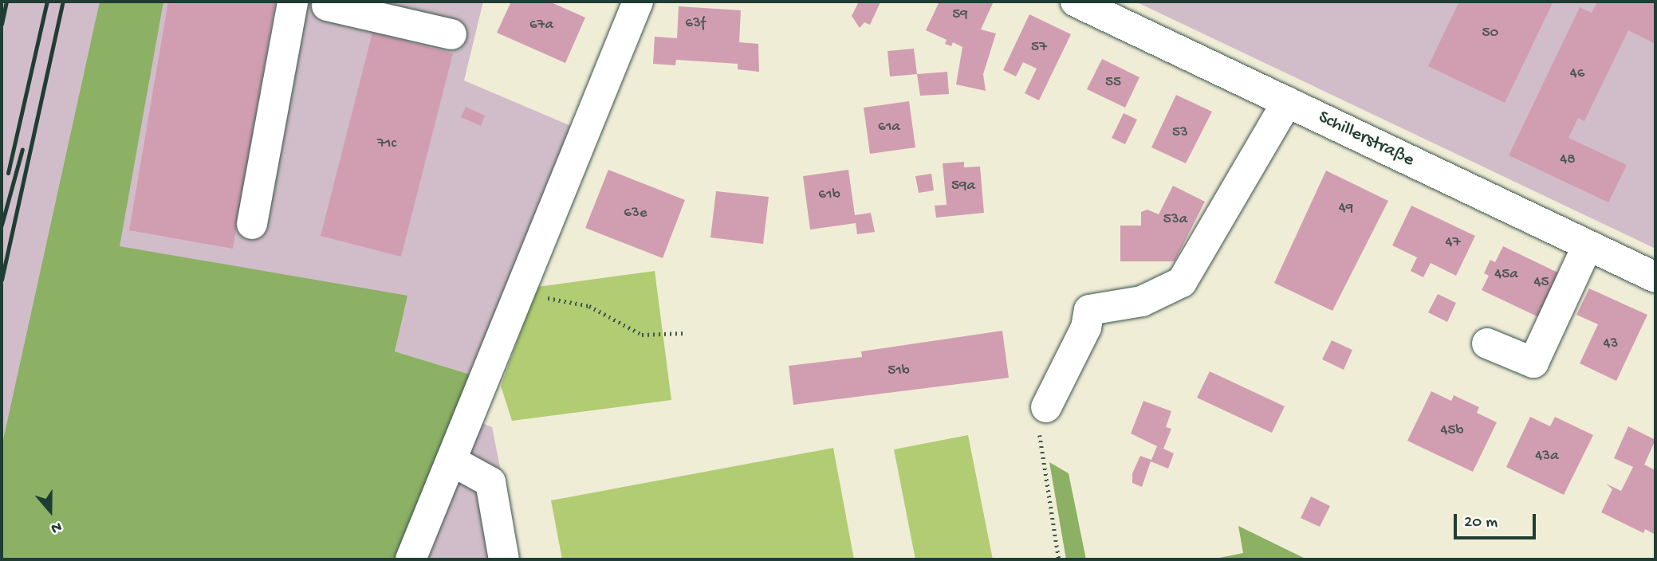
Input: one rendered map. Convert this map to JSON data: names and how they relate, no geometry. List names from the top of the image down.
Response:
{
  "streets": {
    "street": ["Schillerstraße"]
  },
  "house_numbers": [
    "59",
    "63f",
    "67a",
    "50",
    "57",
    "46",
    "55",
    "61a",
    "53",
    "71c",
    "48",
    "59a",
    "61b",
    "49",
    "63e",
    "53a",
    "47",
    "45a",
    "45",
    "43",
    "51b",
    "45b",
    "43a"
  ],
  "scale_bar": "20 m",
  "north": "bottom"
}
